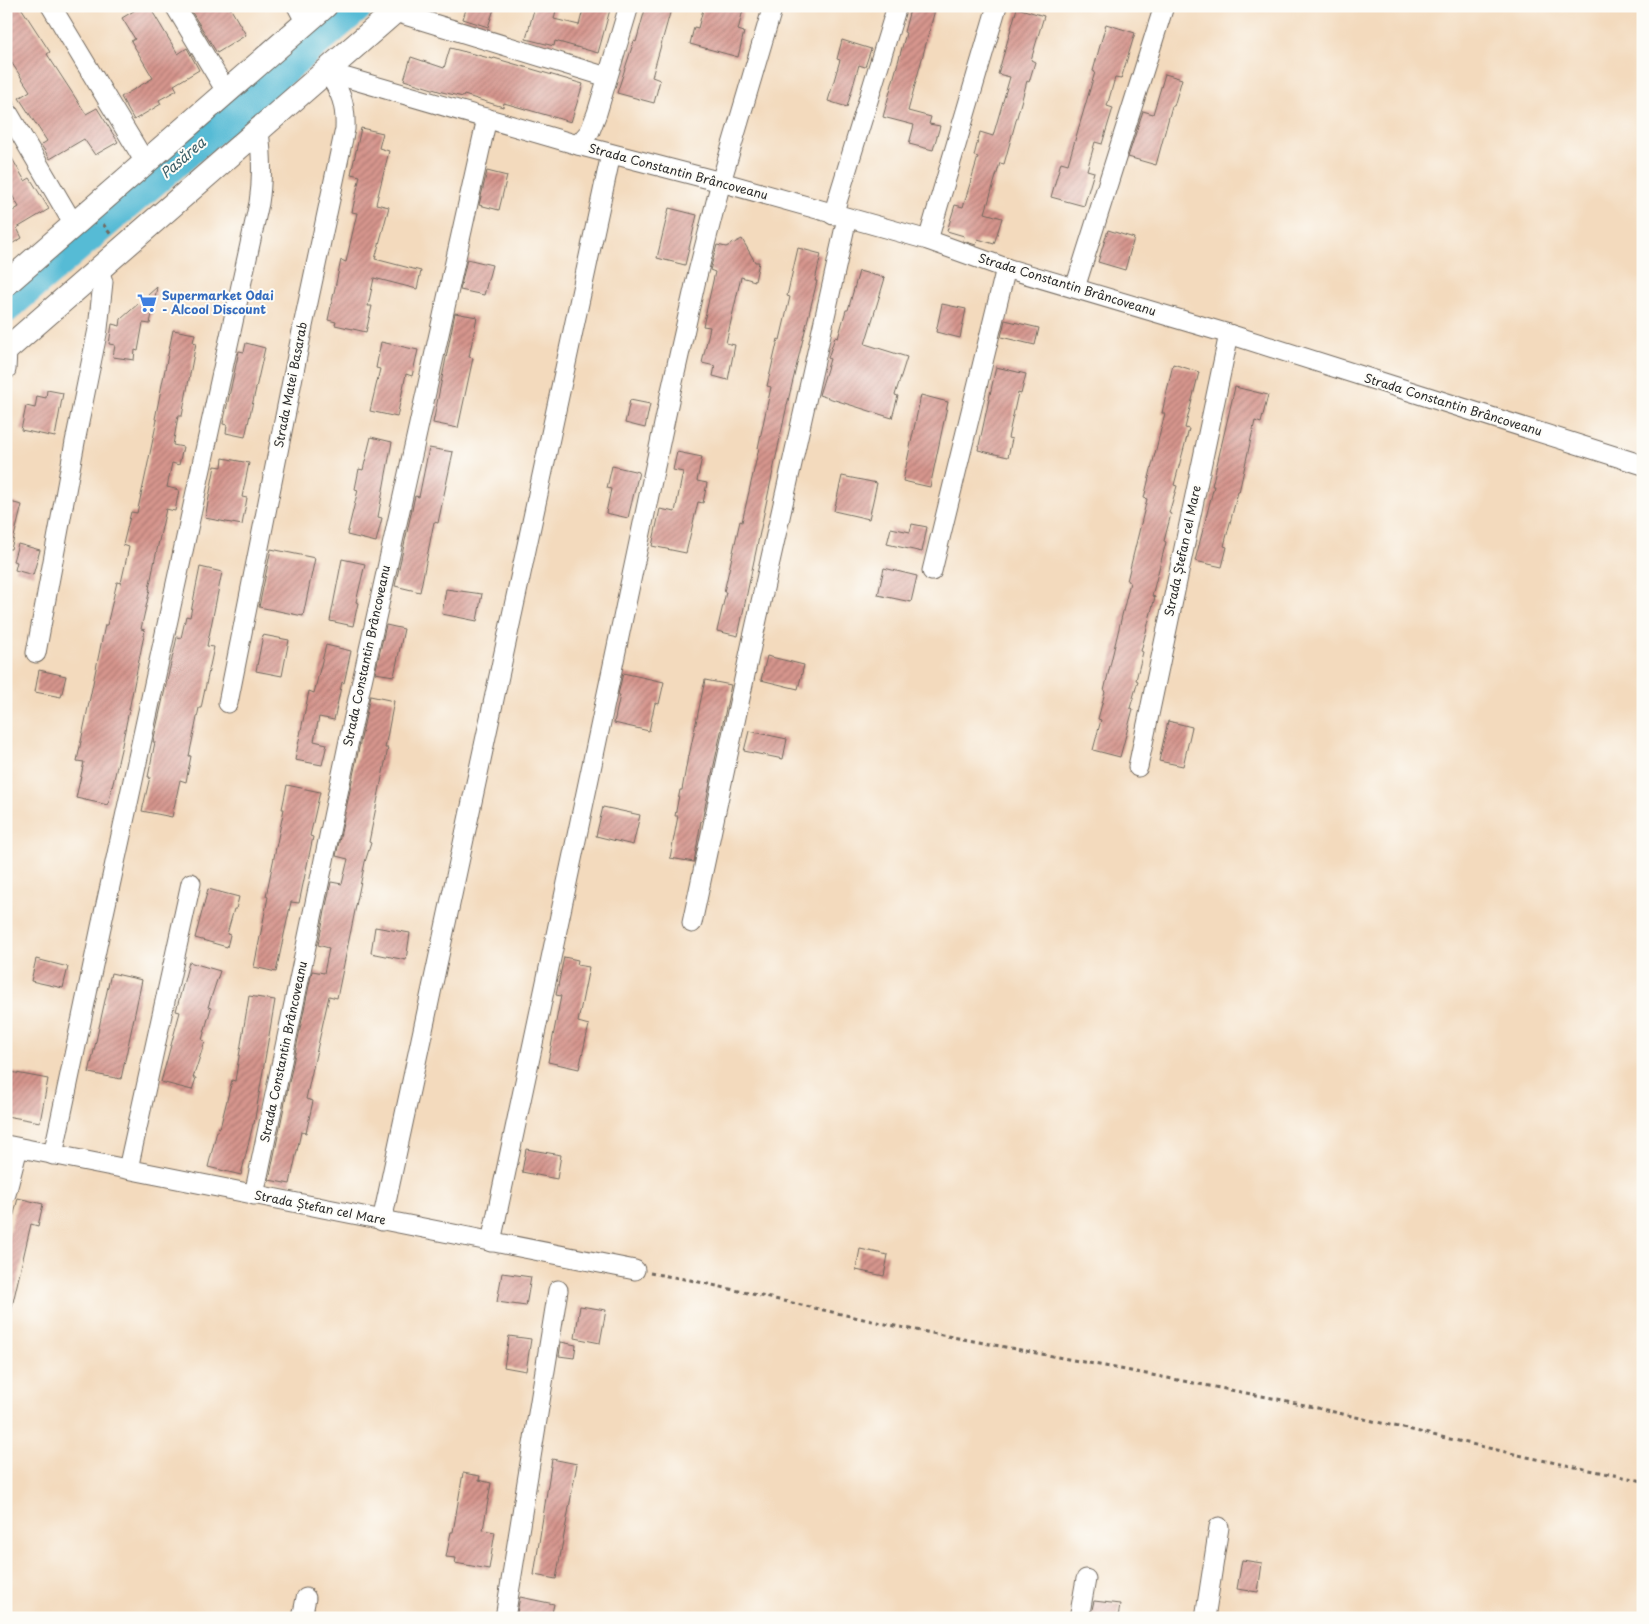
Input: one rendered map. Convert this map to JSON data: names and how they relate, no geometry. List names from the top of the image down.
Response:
{
  "streets": {
    "street": ["Strada Constantin Brâncoveanu", "Strada Matei Basarab", "Strada Ștefan cel Mare"]
  },
  "crossings": [
    ["Strada Constantin Brâncoveanu", "Strada Matei Basarab"],
    ["Strada Constantin Brâncoveanu", "Strada Ștefan cel Mare"]
  ],
  "water": ["Pasărea"],
  "places": {
    "supermarket": ["Supermarket Odai - Alcool Discount"]
  }
}
